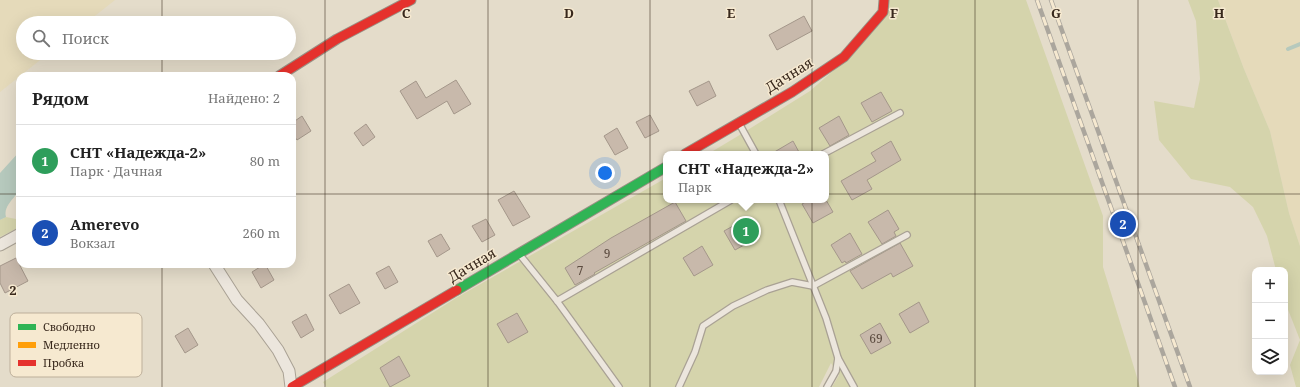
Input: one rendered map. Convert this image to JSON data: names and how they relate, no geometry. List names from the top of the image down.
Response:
{
  "streets": {
    "street": ["Дачная"]
  },
  "house_numbers": ["9", "7", "69"],
  "legend": ["Свободно", "Медленно", "Пробка"],
  "page": {
    "search": "Поиск",
    "heading": ["Рядом", "Найдено: 2"],
    "list": [
      {
        "mark": "1",
        "name": "СНТ «Надежда-2»",
        "note": "Парк · Дачная",
        "value": "80 m"
      },
      {
        "mark": "2",
        "name": "Amerevo",
        "note": "Вокзал",
        "value": "260 m"
      }
    ],
    "popup": ["СНТ «Надежда-2»", "Парк"],
    "pins": ["2", "1"],
    "map_buttons": ["+", "−"]
  },
  "grid": {
    "columns": [
      "C",
      "D",
      "E",
      "F",
      "G",
      "H"
    ],
    "rows": ["2"]
  }
}
